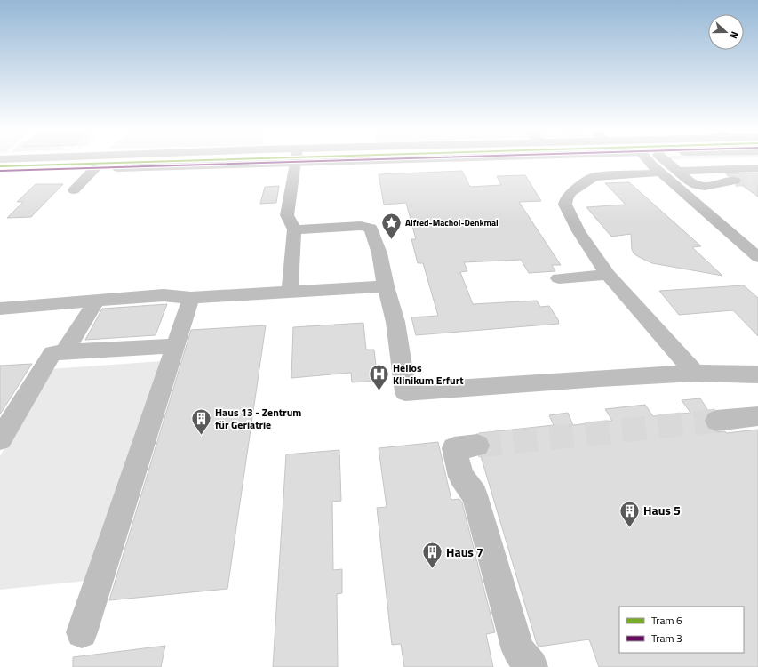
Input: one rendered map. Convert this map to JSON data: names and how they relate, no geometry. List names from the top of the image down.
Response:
{
  "places": {
    "place": ["Alfred-Machol-Denkmal"],
    "hospital": ["Helios Klinikum Erfurt"],
    "building": ["Haus 13 - Zentrum für Geriatrie", "Haus 5", "Haus 7"]
  },
  "lines": ["tram line 6", "tram line 3"],
  "legend": ["Tram 6", "Tram 3"],
  "north": "right"
}
